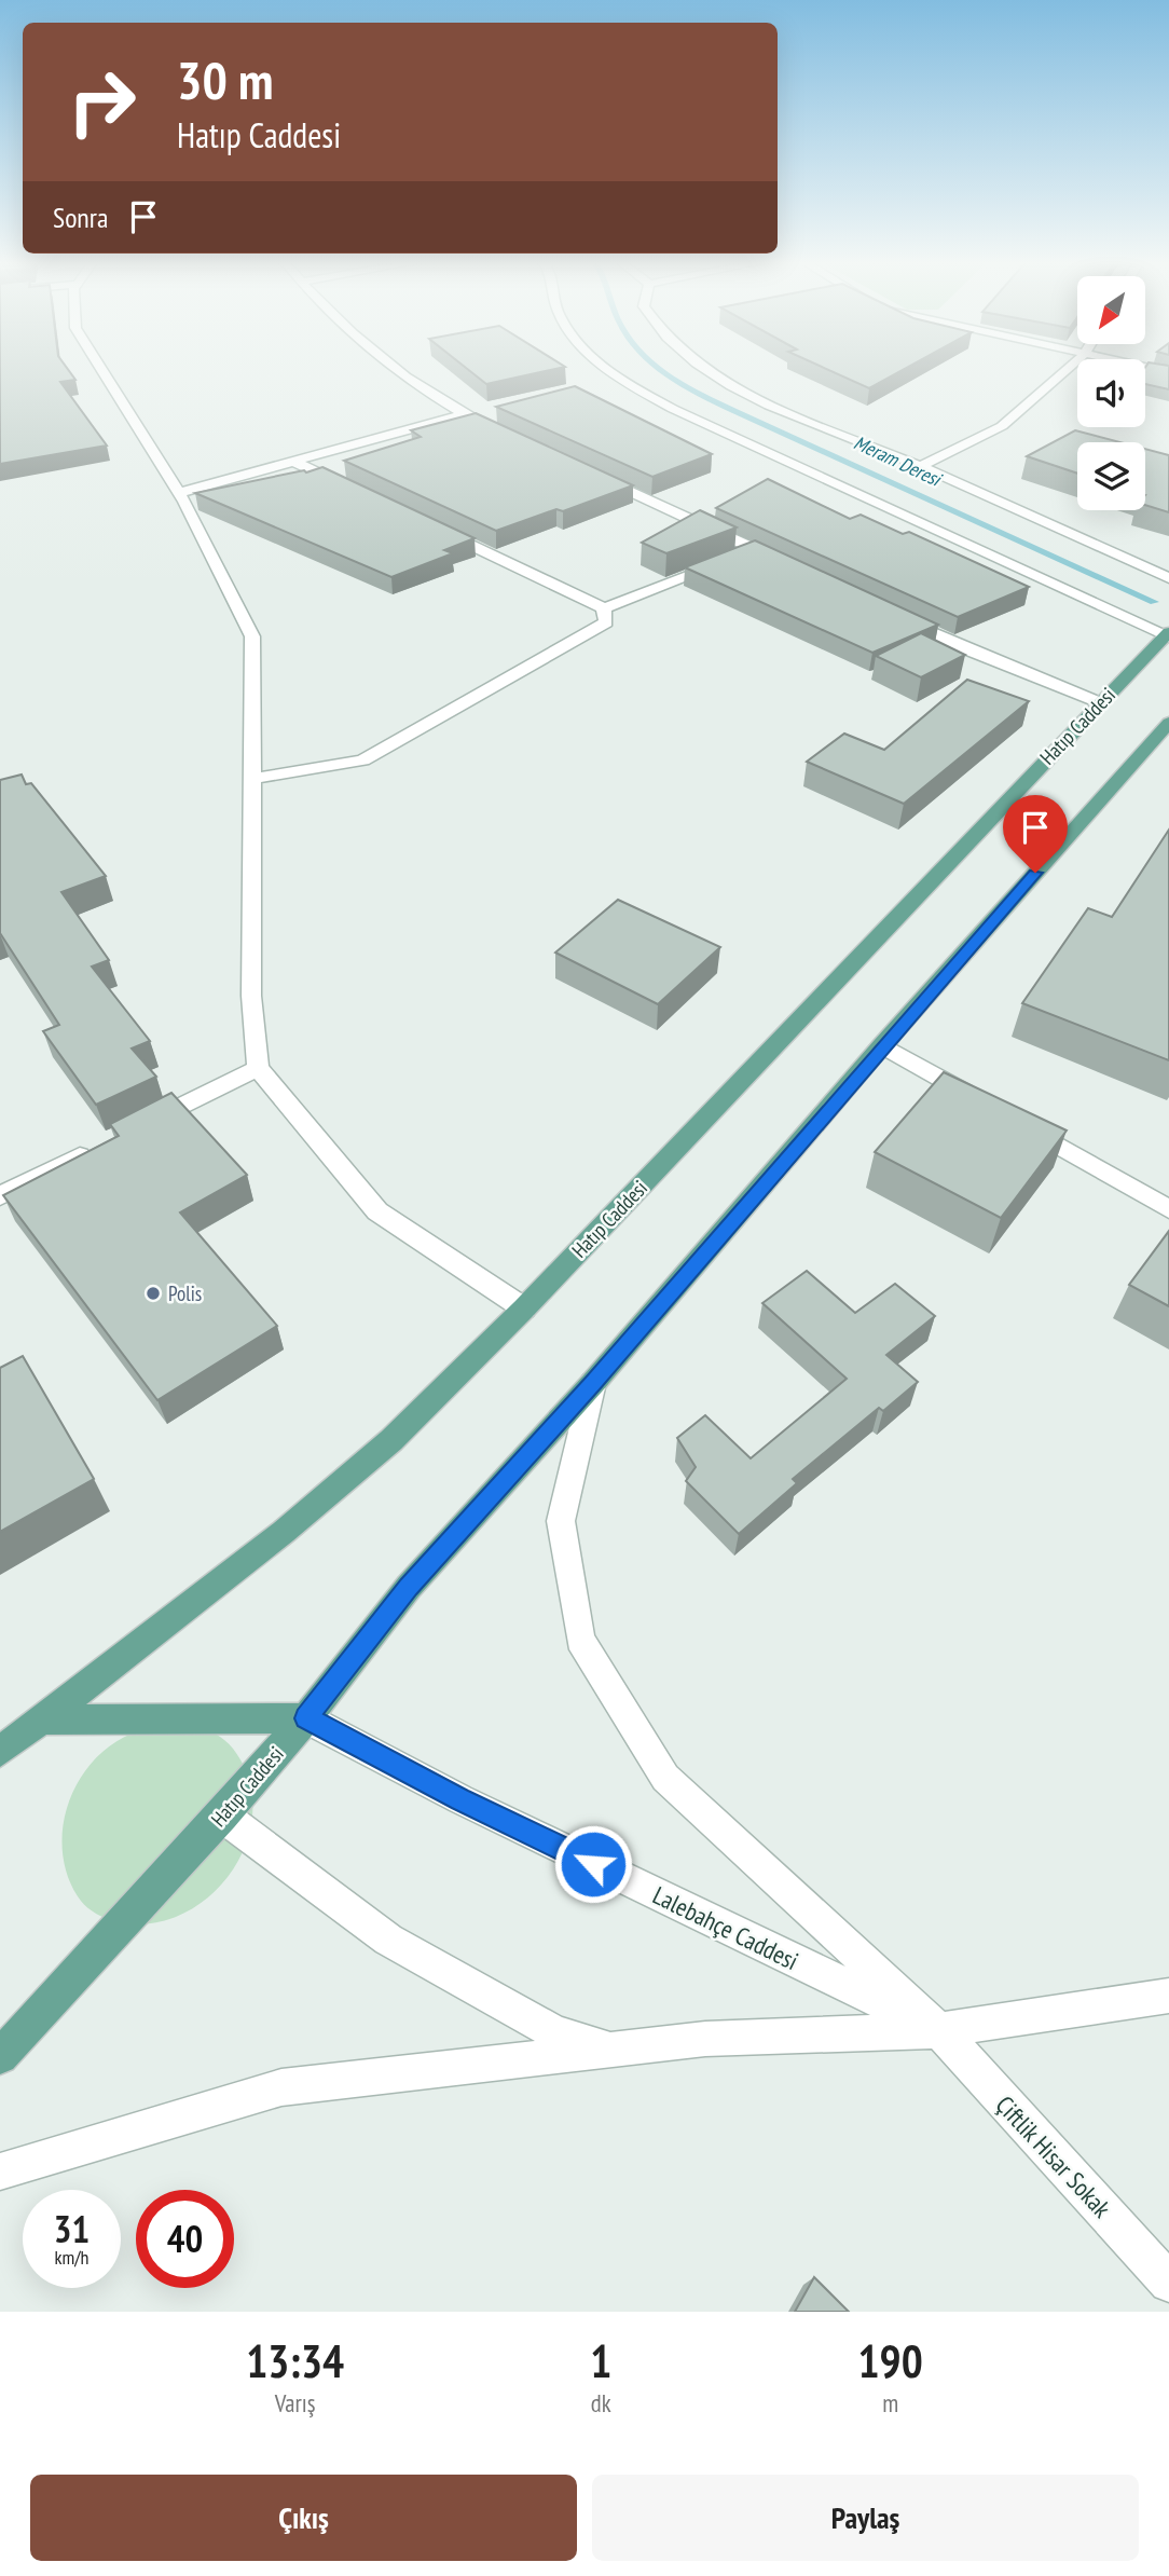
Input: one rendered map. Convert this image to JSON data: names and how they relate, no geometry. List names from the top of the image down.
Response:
{
  "streets": {
    "main road": ["Hatıp Caddesi"],
    "street": ["Lalebahçe Caddesi", "Çiftlik Hisar Sokak"]
  },
  "crossings": [
    ["Hatıp Caddesi", "Lalebahçe Caddesi"],
    ["Hatıp Caddesi", "Çiftlik Hisar Sokak"],
    ["Lalebahçe Caddesi", "Çiftlik Hisar Sokak"]
  ],
  "water": ["Meram Deresi"],
  "places": ["Polis"],
  "north": "bottom left",
  "page": {
    "turn": ["30 m", "Hatıp Caddesi"],
    "then": "Sonra",
    "speed": "31 km/h",
    "limit": "40",
    "eta": [
      "13:34",
      "Varış",
      "1",
      "dk",
      "190",
      "m"
    ],
    "buttons": ["Çıkış", "Paylaş"]
  }
}
